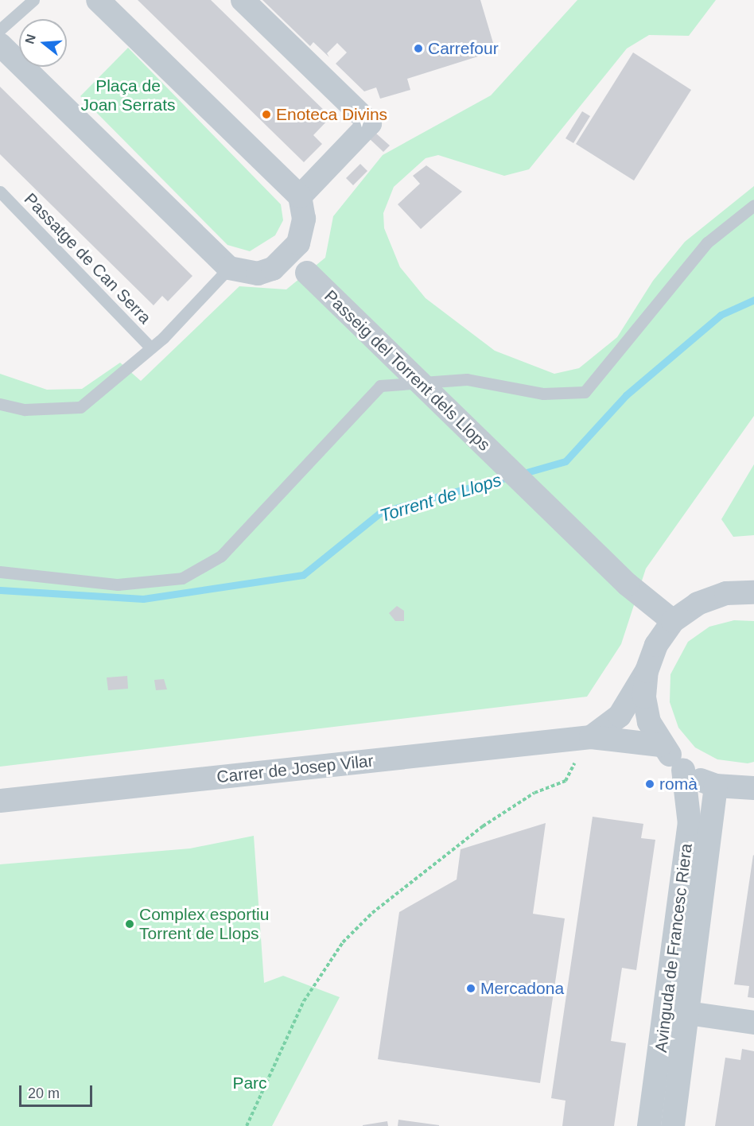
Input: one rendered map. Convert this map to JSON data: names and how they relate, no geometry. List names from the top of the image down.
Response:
{
  "streets": {
    "street": ["Passeig del Torrent dels Llops", "Carrer de Josep Vilar", "Avinguda de Francesc Riera"],
    "lane": ["Passatge de Can Serra"]
  },
  "water": ["Torrent de Llops"],
  "parks": ["Plaça de Joan Serrats", "Parc"],
  "places": [
    "Carrefour",
    "Enoteca Divins",
    "romà",
    "Complex esportiu Torrent de Llops",
    "Mercadona"
  ],
  "scale_bar": "20 m",
  "north": "left"
}
